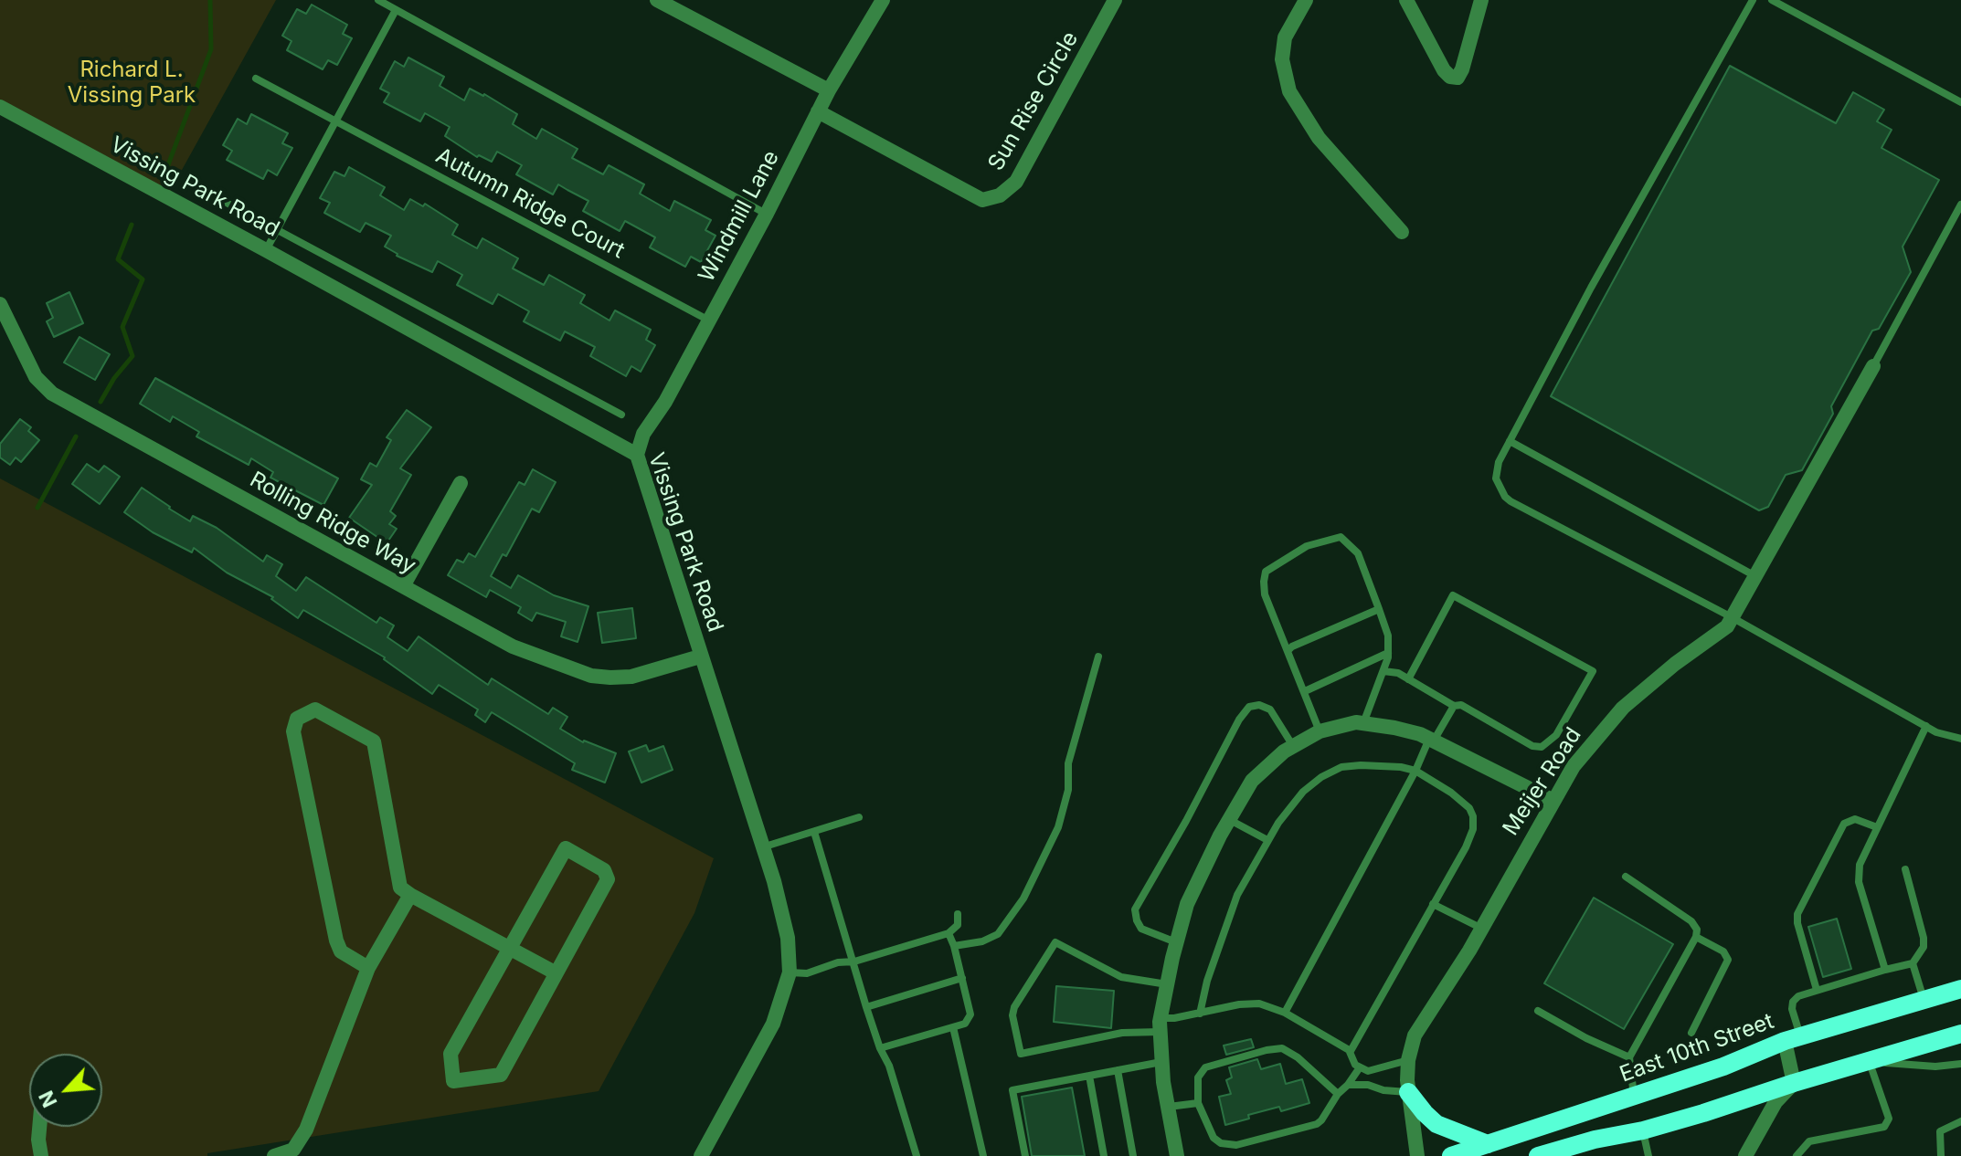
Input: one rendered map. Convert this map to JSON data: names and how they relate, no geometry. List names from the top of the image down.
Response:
{
  "streets": {
    "main road": ["East 10th Street"],
    "street": [
      "Sun Rise Circle",
      "Vissing Park Road",
      "Windmill Lane",
      "Rolling Ridge Way",
      "Meijer Road"
    ],
    "lane": ["Autumn Ridge Court"]
  },
  "crossings": [
    ["Sun Rise Circle", "Windmill Lane"],
    ["Vissing Park Road", "Windmill Lane"],
    ["Vissing Park Road", "Rolling Ridge Way"],
    ["Autumn Ridge Court", "Windmill Lane"]
  ],
  "parks": ["Richard L. Vissing Park"],
  "north": "bottom left"
}
